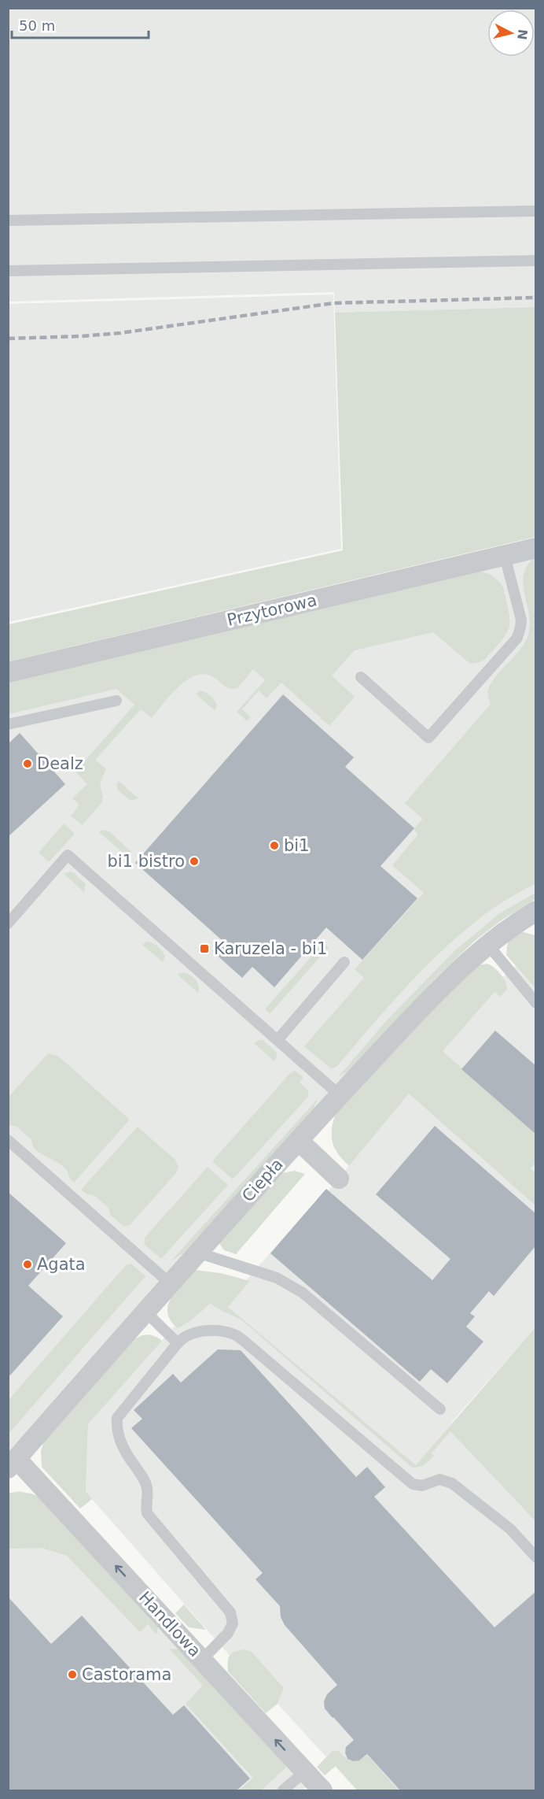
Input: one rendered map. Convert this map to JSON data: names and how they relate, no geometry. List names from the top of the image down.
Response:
{
  "streets": {
    "street": ["Przytorowa", "Ciepła", "Handlowa"]
  },
  "crossings": [
    ["Ciepła", "Handlowa"]
  ],
  "one_way": ["Handlowa"],
  "places": {
    "other": [
      "Dealz",
      "bi1",
      "bi1 bistro",
      "Agata",
      "Castorama"
    ],
    "transit": ["Karuzela - bi1"]
  },
  "scale_bar": "50 m",
  "north": "right"
}
